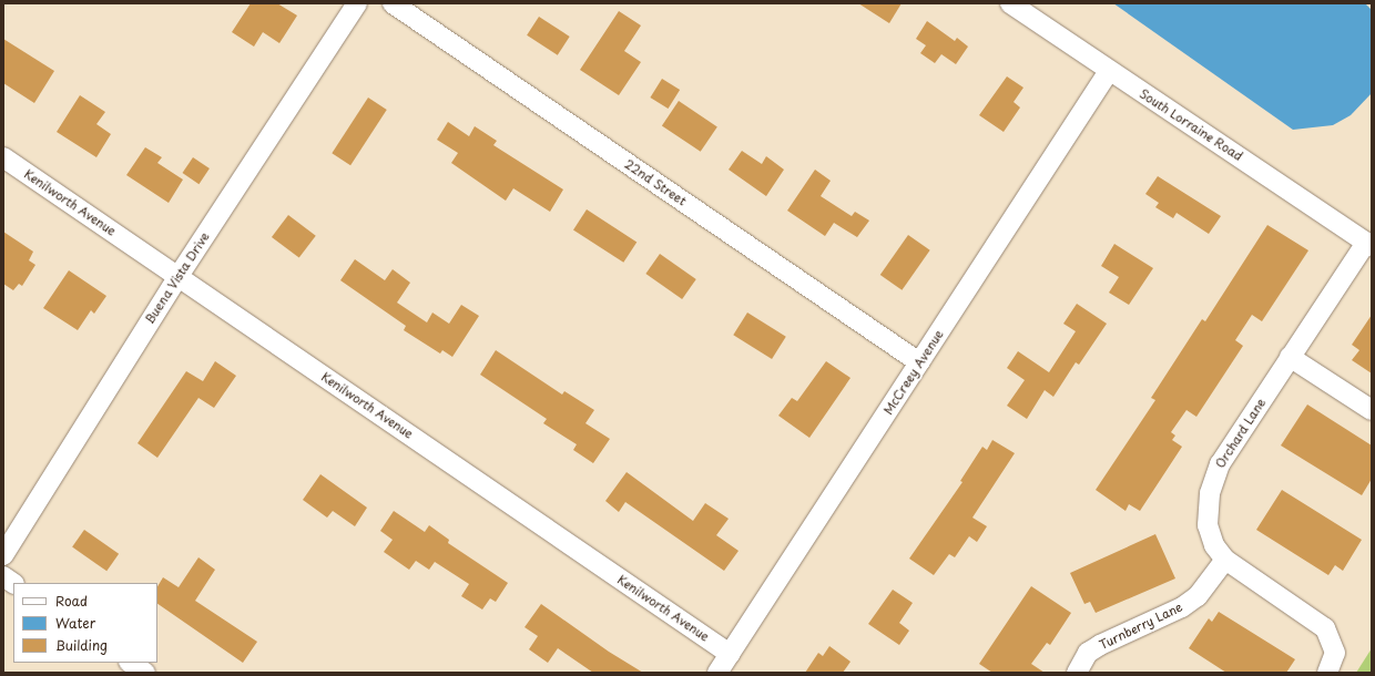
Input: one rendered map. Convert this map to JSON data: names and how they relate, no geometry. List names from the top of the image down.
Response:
{
  "streets": {
    "street": [
      "South Lorraine Road",
      "22nd Street",
      "Kenilworth Avenue",
      "Buena Vista Drive",
      "McCreey Avenue",
      "Orchard Lane",
      "Turnberry Lane"
    ]
  },
  "crossings": [
    ["South Lorraine Road", "McCreey Avenue"],
    ["South Lorraine Road", "Orchard Lane"],
    ["22nd Street", "McCreey Avenue"],
    ["Kenilworth Avenue", "Buena Vista Drive"],
    ["Kenilworth Avenue", "McCreey Avenue"],
    ["Orchard Lane", "Turnberry Lane"]
  ],
  "legend": ["Road", "Water", "Building"]
}
